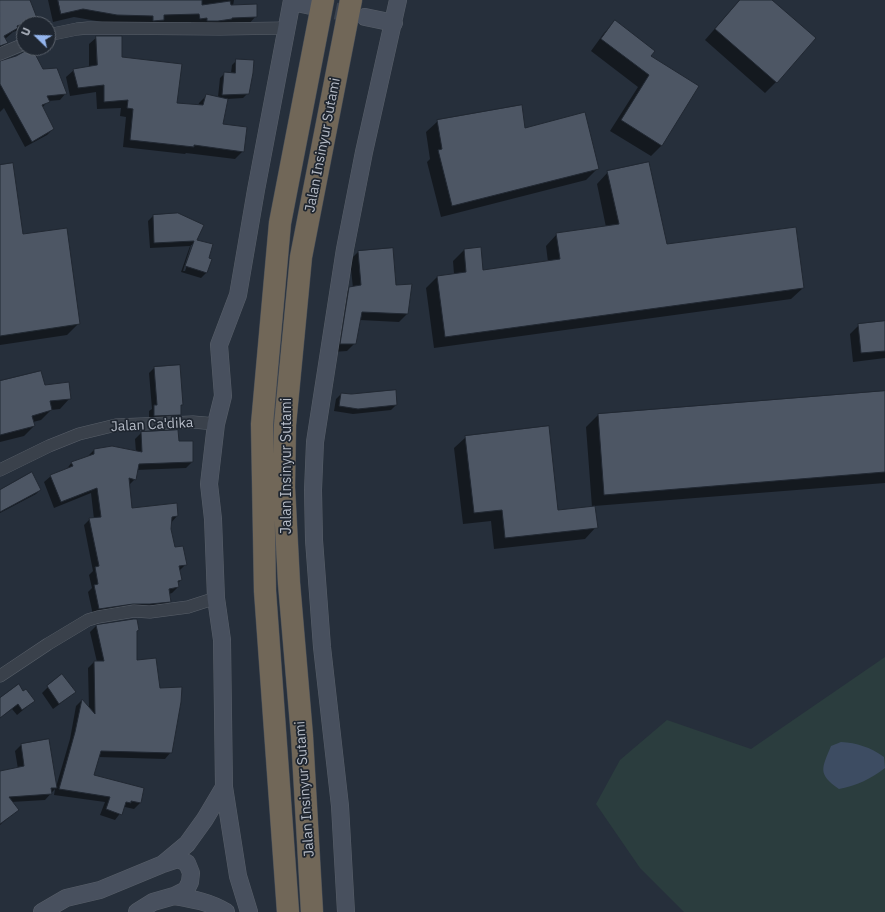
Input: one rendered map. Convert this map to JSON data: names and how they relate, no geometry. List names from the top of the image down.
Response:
{
  "streets": {
    "highway": ["Jalan Insinyur Sutami"],
    "street": ["Jalan Ca'dika"]
  },
  "north": "top left"
}
